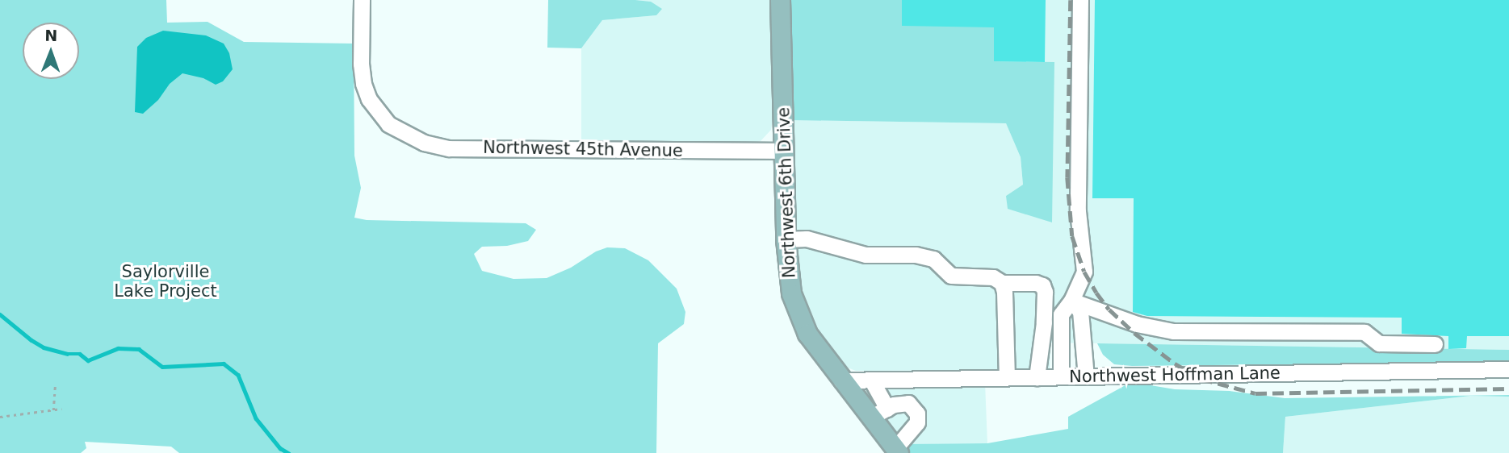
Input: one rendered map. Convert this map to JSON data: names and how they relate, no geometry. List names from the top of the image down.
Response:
{
  "streets": {
    "main road": ["Northwest 6th Drive"],
    "street": ["Northwest 45th Avenue", "Northwest Hoffman Lane"]
  },
  "crossings": [
    ["Northwest 45th Avenue", "Northwest 6th Drive"],
    ["Northwest 6th Drive", "Northwest Hoffman Lane"]
  ],
  "parks": ["Saylorville Lake Project"],
  "north": "top"
}
